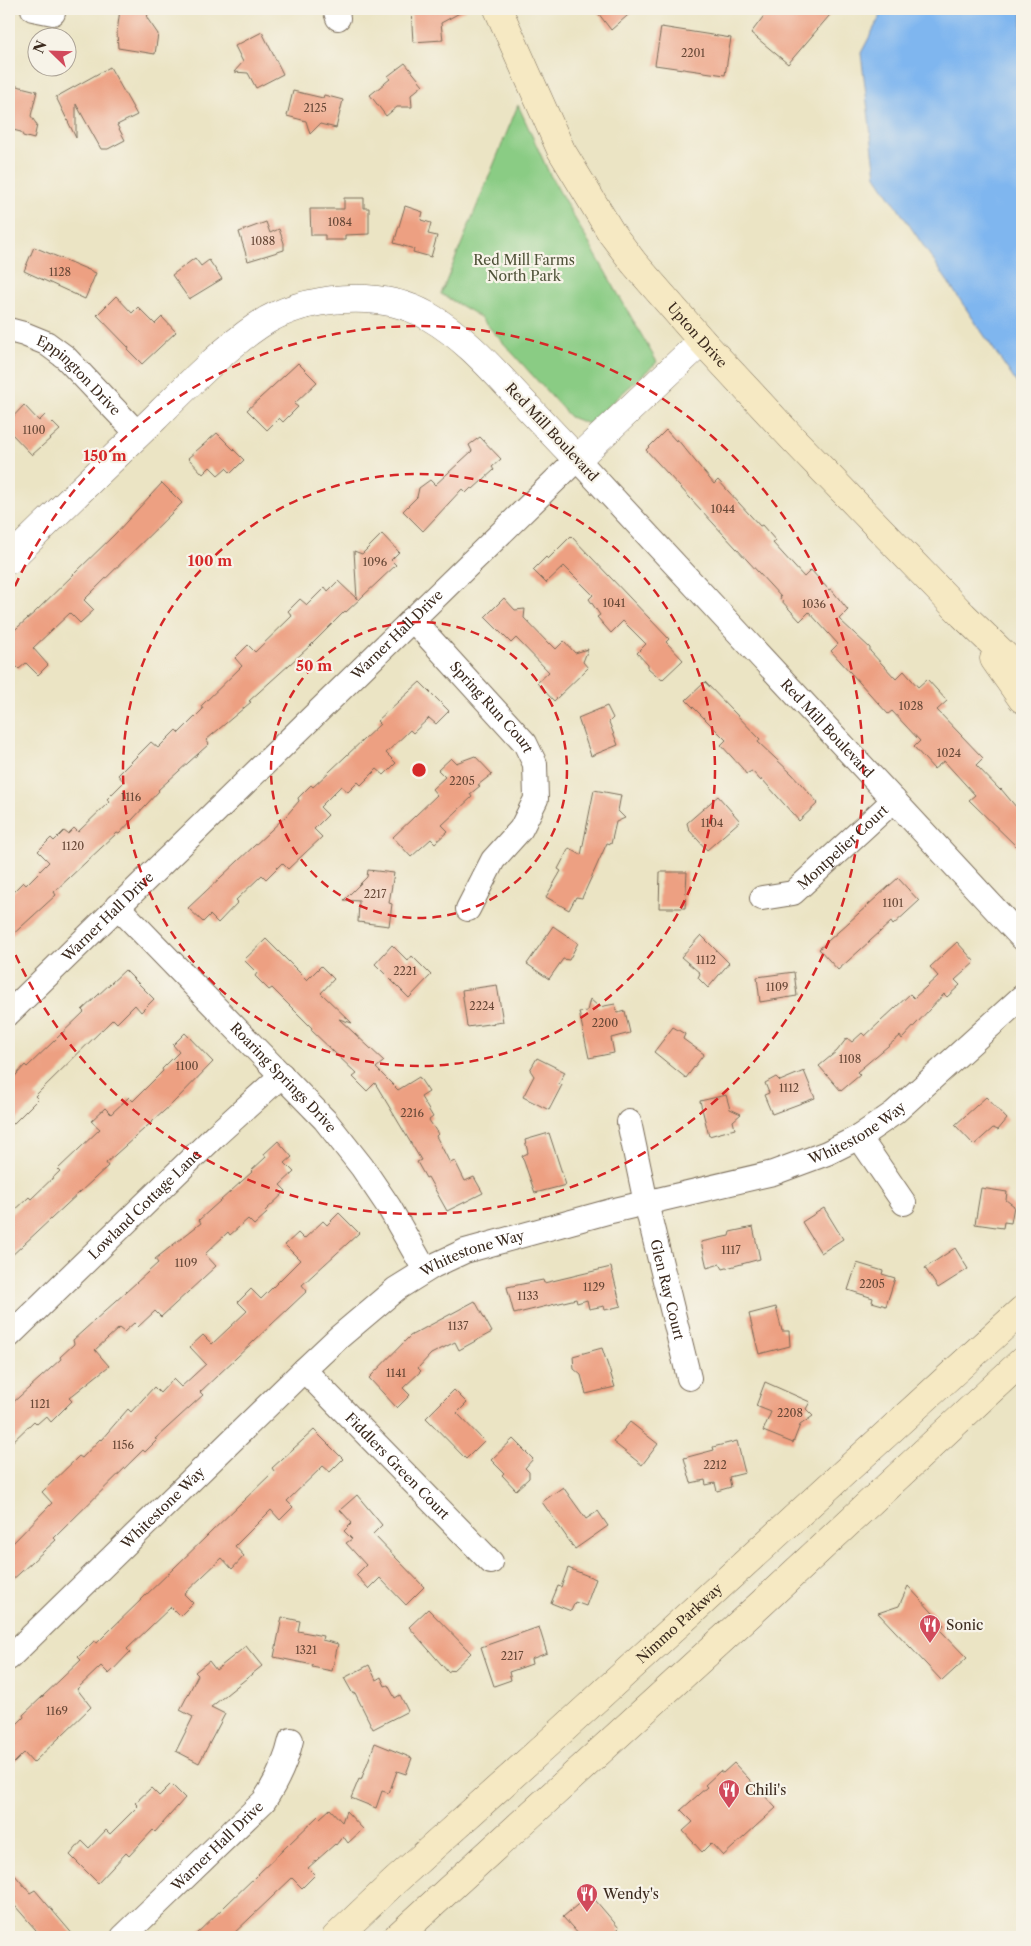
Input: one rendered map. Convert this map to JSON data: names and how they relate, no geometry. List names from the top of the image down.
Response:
{
  "streets": {
    "main road": ["Upton Drive", "Nimmo Parkway"],
    "street": [
      "Eppington Drive",
      "Red Mill Boulevard",
      "Warner Hall Drive",
      "Spring Run Court",
      "Montpelier Court",
      "Roaring Springs Drive",
      "Whitestone Way",
      "Lowland Cottage Lane",
      "Glen Ray Court",
      "Fiddlers Green Court"
    ]
  },
  "crossings": [
    ["Upton Drive", "Warner Hall Drive"],
    ["Eppington Drive", "Red Mill Boulevard"],
    ["Red Mill Boulevard", "Warner Hall Drive"],
    ["Red Mill Boulevard", "Montpelier Court"],
    ["Warner Hall Drive", "Spring Run Court"],
    ["Warner Hall Drive", "Roaring Springs Drive"],
    ["Roaring Springs Drive", "Whitestone Way"],
    ["Roaring Springs Drive", "Lowland Cottage Lane"],
    ["Whitestone Way", "Glen Ray Court"],
    ["Whitestone Way", "Fiddlers Green Court"]
  ],
  "parks": ["Red Mill Farms North Park"],
  "places": {
    "restaurant": ["Sonic", "Chili's", "Wendy's"]
  },
  "house_numbers": [
    "2201",
    "2125",
    "1084",
    "1088",
    "1128",
    "1100",
    "1044",
    "1096",
    "1041",
    "1036",
    "1028",
    "1024",
    "2205",
    "1116",
    "1104",
    "1120",
    "2217",
    "1101",
    "1112",
    "2221",
    "1109",
    "2224",
    "2200",
    "1108",
    "1100",
    "1112",
    "2216",
    "1117",
    "1109",
    "2205",
    "1129",
    "1133",
    "1137",
    "1141",
    "1121",
    "2208",
    "1156",
    "2212",
    "1321",
    "2217",
    "1169"
  ],
  "north": "top left",
  "rings": ["150 m", "100 m", "50 m"]
}
